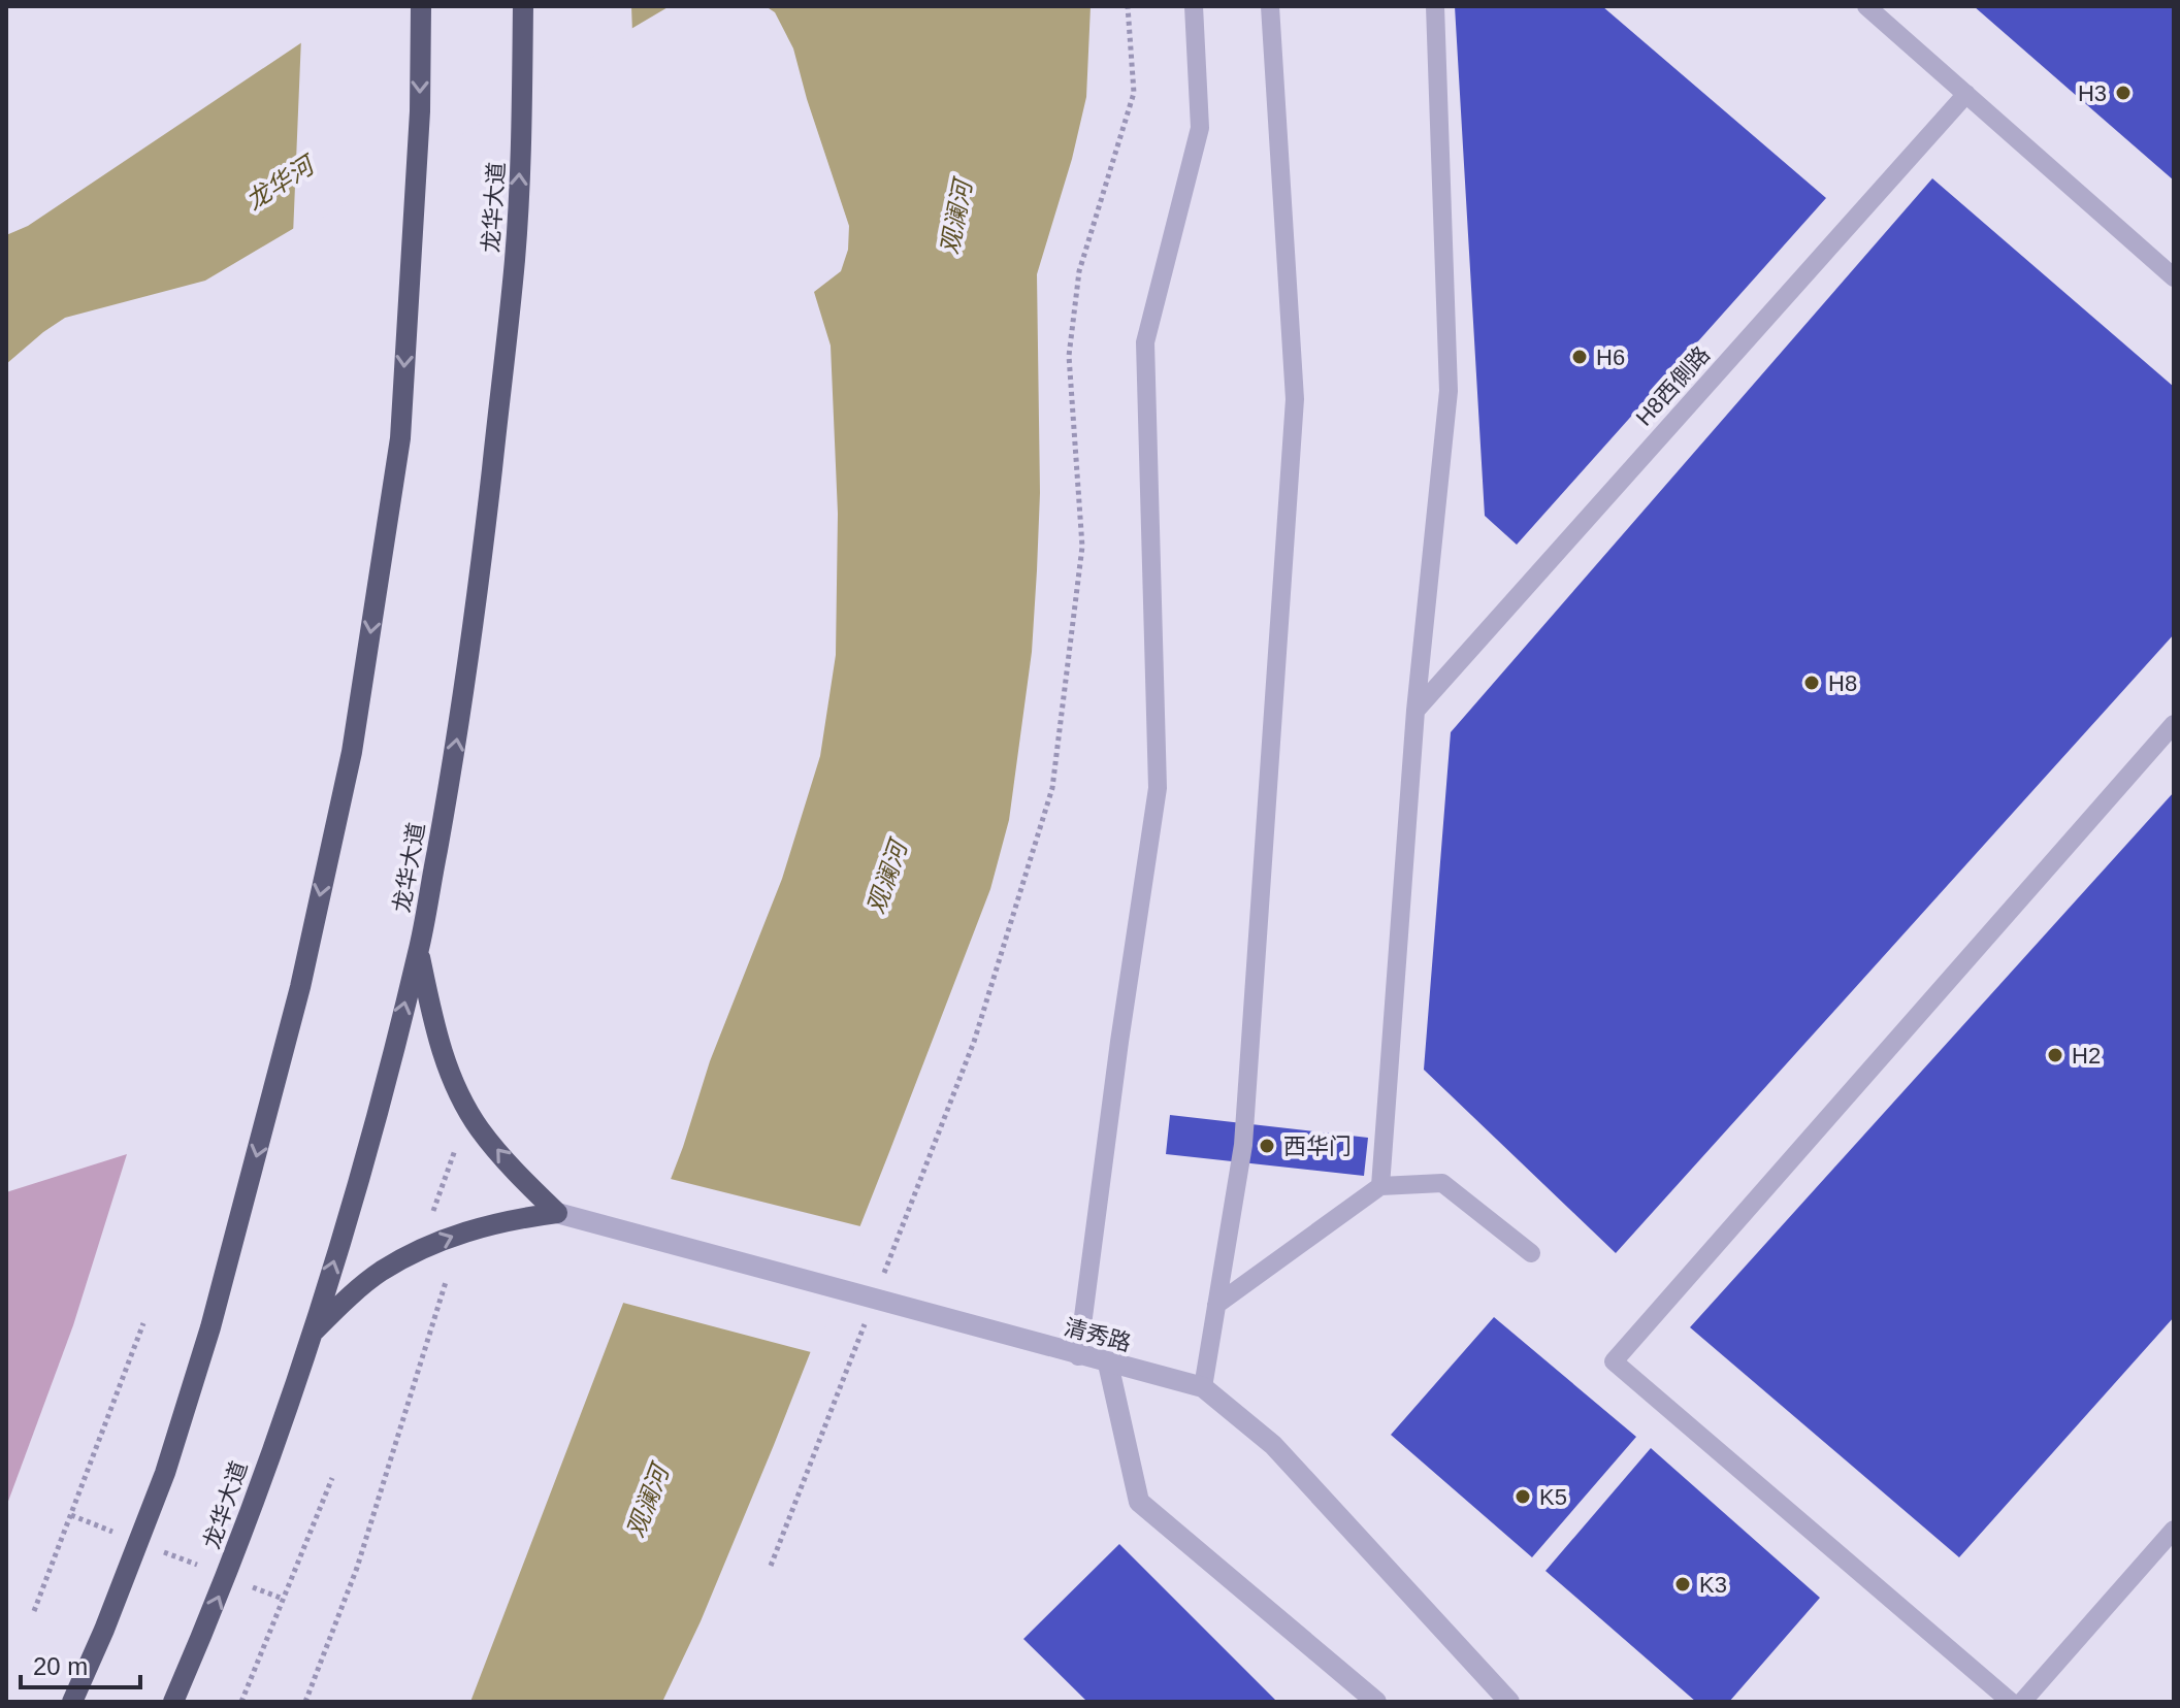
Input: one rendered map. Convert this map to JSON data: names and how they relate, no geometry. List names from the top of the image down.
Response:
{
  "streets": {
    "main road": ["龙华大道"],
    "street": ["清秀路"],
    "lane": ["H8西側路"]
  },
  "water": ["龙华河", "观澜河"],
  "places": [
    "H3",
    "H6",
    "H8",
    "H2",
    "西华门",
    "K5",
    "K3"
  ],
  "scale_bar": "20 m"
}
